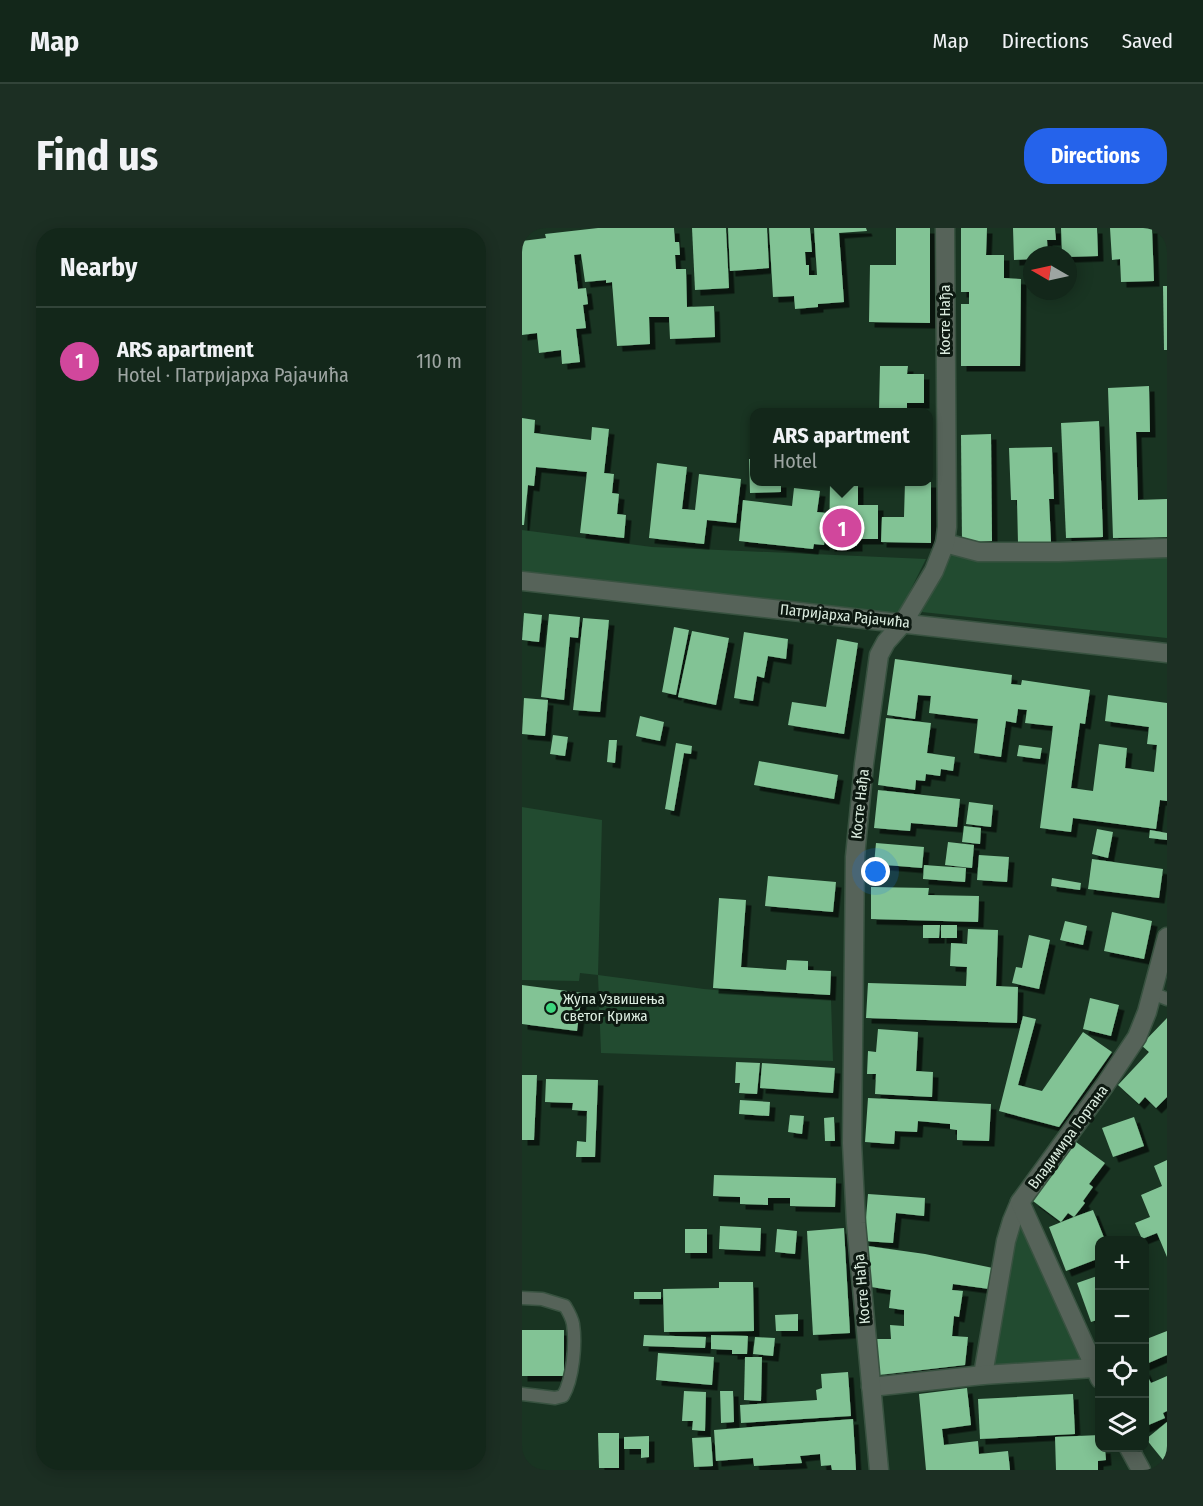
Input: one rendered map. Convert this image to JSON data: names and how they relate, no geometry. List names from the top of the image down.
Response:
{
  "streets": {
    "street": ["Косте Нађа", "Патријарха Рајачића", "Владимира Гортана"]
  },
  "crossings": [
    ["Косте Нађа", "Патријарха Рајачића"],
    ["Косте Нађа", "Владимира Гортана"]
  ],
  "places": ["Жупа Узвишења светог Крижа"],
  "north": "left",
  "page": {
    "header": "Map",
    "nav": ["Map", "Directions", "Saved"],
    "buttons": "Directions",
    "title": "Find us",
    "heading": "Nearby",
    "list": [
      {
        "mark": "1",
        "name": "ARS apartment",
        "note": "Hotel · Патријарха Рајачића",
        "value": "110 m"
      }
    ],
    "popup": ["ARS apartment", "Hotel"],
    "pins": "1",
    "map_buttons": ["+", "−"]
  }
}
